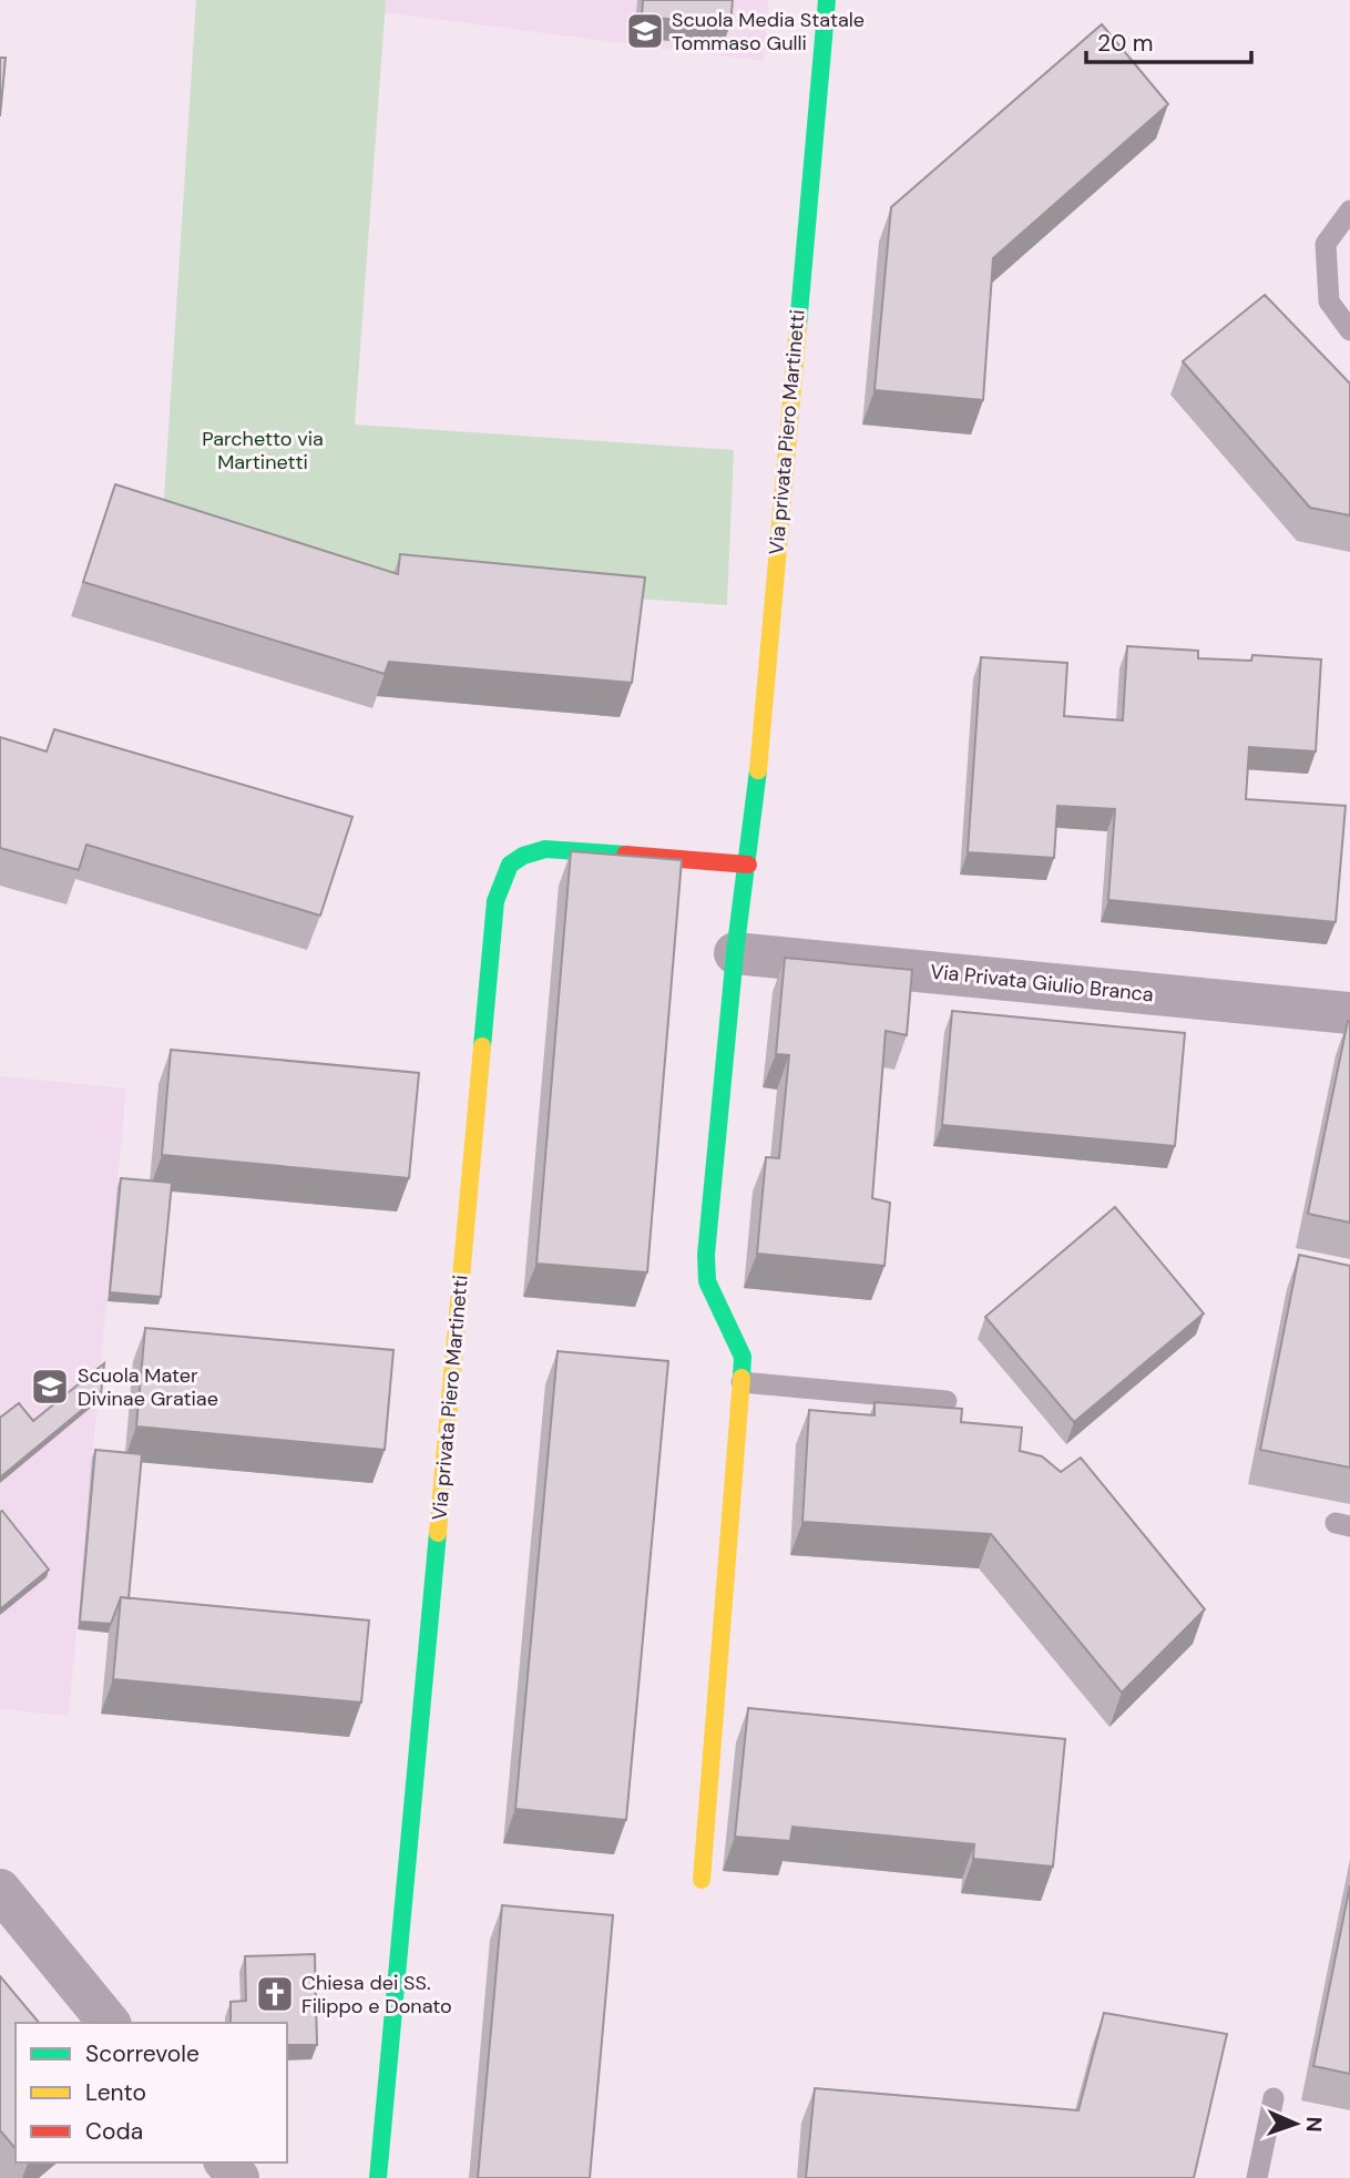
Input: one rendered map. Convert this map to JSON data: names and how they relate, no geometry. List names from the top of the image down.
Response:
{
  "streets": {
    "street": ["Via privata Piero Martinetti", "Via Privata Giulio Branca"]
  },
  "crossings": [
    ["Via privata Piero Martinetti", "Via Privata Giulio Branca"]
  ],
  "parks": ["Parchetto via Martinetti"],
  "places": {
    "school or university": ["Scuola Media Statale Tommaso Gulli", "Scuola Mater Divinae Gratiae"],
    "church": ["Chiesa dei SS. Filippo e Donato"]
  },
  "legend": ["Scorrevole", "Lento", "Coda"],
  "scale_bar": "20 m",
  "north": "right"
}
